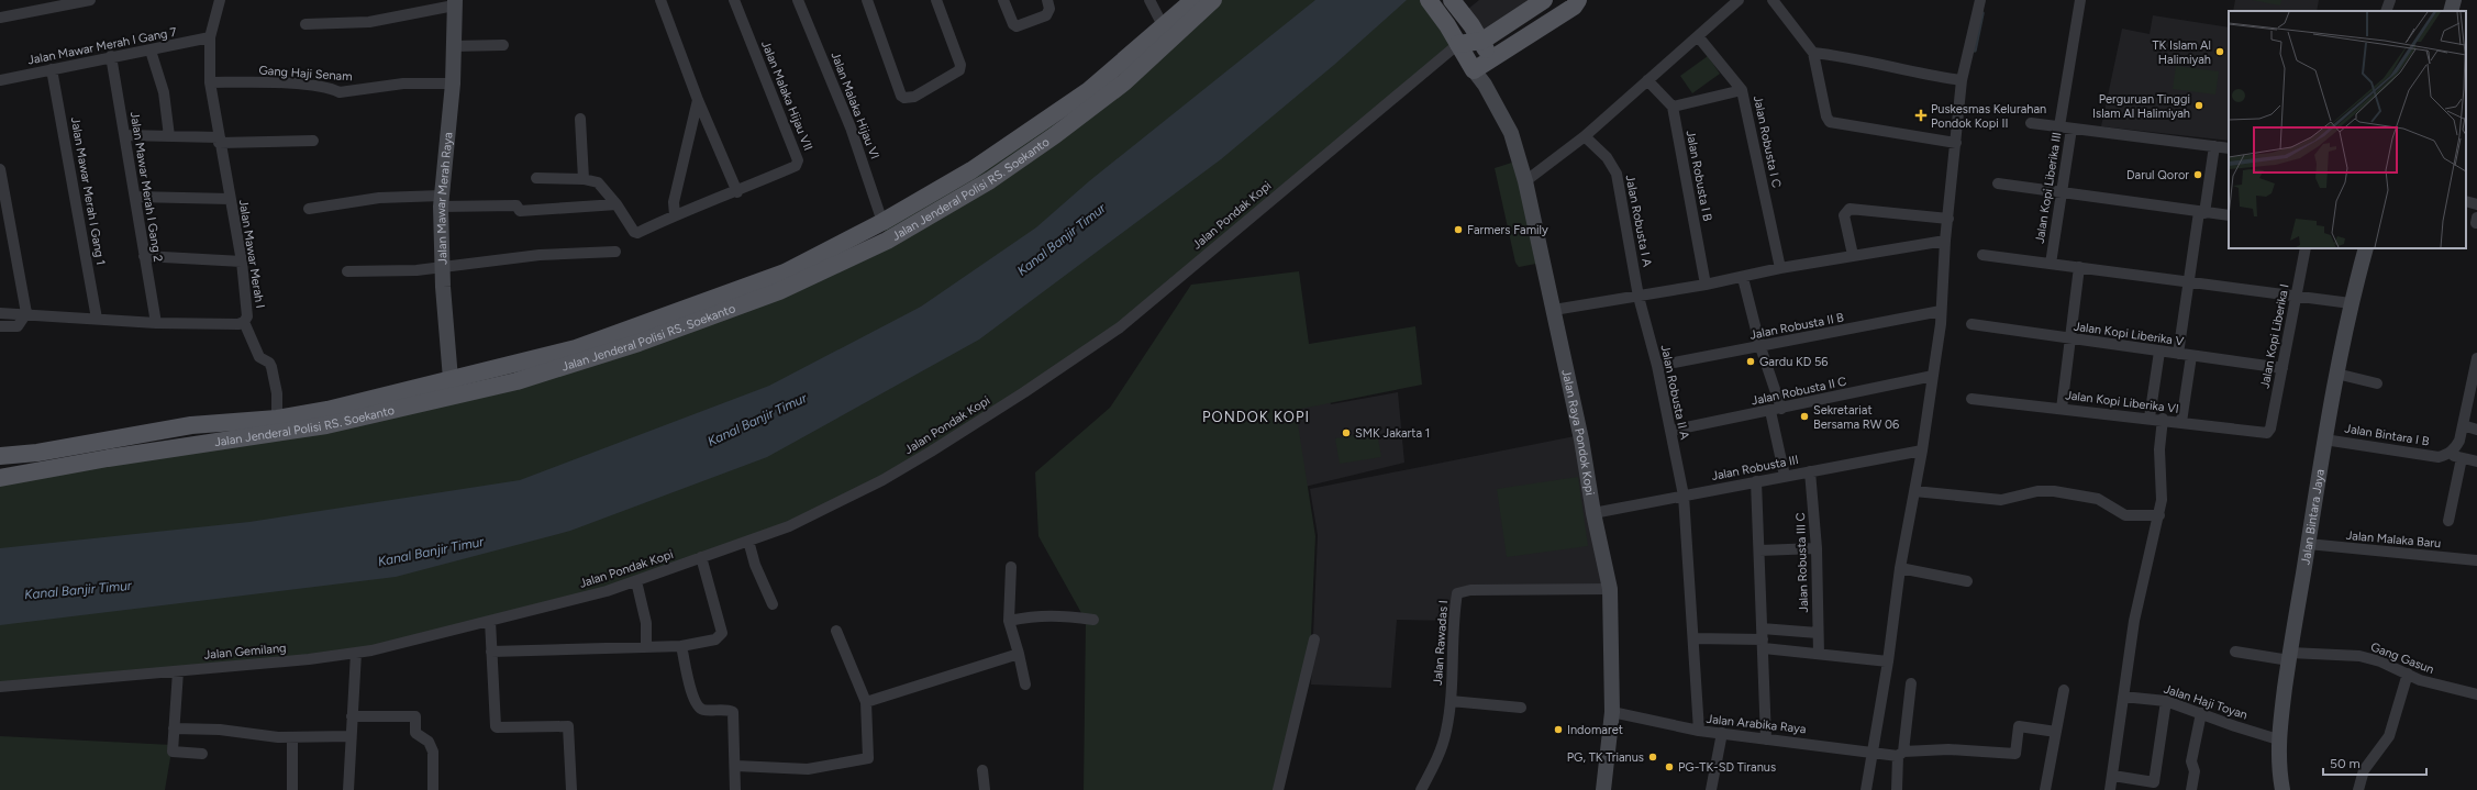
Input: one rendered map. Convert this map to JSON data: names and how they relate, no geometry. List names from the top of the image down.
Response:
{
  "streets": {
    "main road": ["Jalan Jenderal Polisi RS. Soekanto", "Jalan Raya Pondok Kopi"],
    "street": [
      "Jalan Mawar Merah I Gang 7",
      "Gang Haji Senam",
      "Jalan Malaka Hijau VII",
      "Jalan Malaka Hijau VI",
      "Jalan Robusta I C",
      "Jalan Robusta I B",
      "Jalan Mawar Merah I Gang 2",
      "Jalan Kopi Liberika III",
      "Jalan Mawar Merah I Gang 1",
      "Jalan Mawar Merah Raya",
      "Jalan Pondak Kopi",
      "Jalan Robusta I A",
      "Jalan Mawar Merah I",
      "Jalan Robusta II B",
      "Jalan Kopi Liberika V",
      "Jalan Kopi Liberika I",
      "Jalan Robusta II C",
      "Jalan Robusta II A",
      "Jalan Kopi Liberika VI",
      "Jalan Bintara I B",
      "Jalan Robusta III",
      "Jalan Bintara Jaya",
      "Jalan Malaka Baru",
      "Jalan Robusta III C",
      "Jalan Rawadas I",
      "Jalan Gemilang",
      "Gang Gasun",
      "Jalan Haji Toyan",
      "Jalan Arabika Raya"
    ]
  },
  "crossings": [
    ["Jalan Mawar Merah I Gang 7", "Jalan Mawar Merah I Gang 2"],
    ["Jalan Mawar Merah I Gang 7", "Jalan Mawar Merah I Gang 1"],
    ["Jalan Mawar Merah I Gang 7", "Jalan Mawar Merah I"],
    ["Gang Haji Senam", "Jalan Mawar Merah Raya"],
    ["Gang Haji Senam", "Jalan Mawar Merah I"],
    ["Jalan Malaka Hijau VI", "Jalan Jenderal Polisi RS. Soekanto"],
    ["Jalan Mawar Merah I Gang 2", "Jalan Mawar Merah I"],
    ["Jalan Jenderal Polisi RS. Soekanto", "Jalan Mawar Merah Raya"],
    ["Jalan Mawar Merah I Gang 1", "Jalan Mawar Merah I"],
    ["Jalan Pondak Kopi", "Jalan Raya Pondok Kopi"],
    ["Jalan Pondak Kopi", "Jalan Gemilang"],
    ["Jalan Robusta I A", "Jalan Robusta II A"],
    ["Jalan Robusta II B", "Jalan Robusta II A"],
    ["Jalan Kopi Liberika V", "Jalan Kopi Liberika I"],
    ["Jalan Kopi Liberika I", "Jalan Kopi Liberika VI"],
    ["Jalan Robusta II C", "Jalan Robusta II A"],
    ["Jalan Robusta II A", "Jalan Robusta III"],
    ["Jalan Robusta II A", "Jalan Arabika Raya"],
    ["Jalan Raya Pondok Kopi", "Jalan Robusta III"],
    ["Jalan Raya Pondok Kopi", "Jalan Rawadas I"],
    ["Jalan Raya Pondok Kopi", "Jalan Arabika Raya"],
    ["Jalan Bintara I B", "Jalan Bintara Jaya"],
    ["Jalan Robusta III", "Jalan Robusta III C"],
    ["Jalan Bintara Jaya", "Jalan Malaka Baru"],
    ["Jalan Bintara Jaya", "Gang Gasun"],
    ["Jalan Bintara Jaya", "Jalan Haji Toyan"]
  ],
  "districts": ["PONDOK KOPI"],
  "water": ["Kanal Banjir Timur"],
  "places": {
    "other": [
      "TK Islam Al Halimiyah",
      "Perguruan Tinggi Islam Al Halimiyah",
      "Darul Qoror",
      "Farmers Family",
      "Gardu KD 56",
      "Sekretariat Bersama RW 06",
      "SMK Jakarta 1",
      "Indomaret",
      "PG, TK Trianus",
      "PG-TK-SD Tiranus"
    ],
    "health": ["Puskesmas Kelurahan Pondok Kopi II"]
  },
  "scale_bar": "50 m"
}
